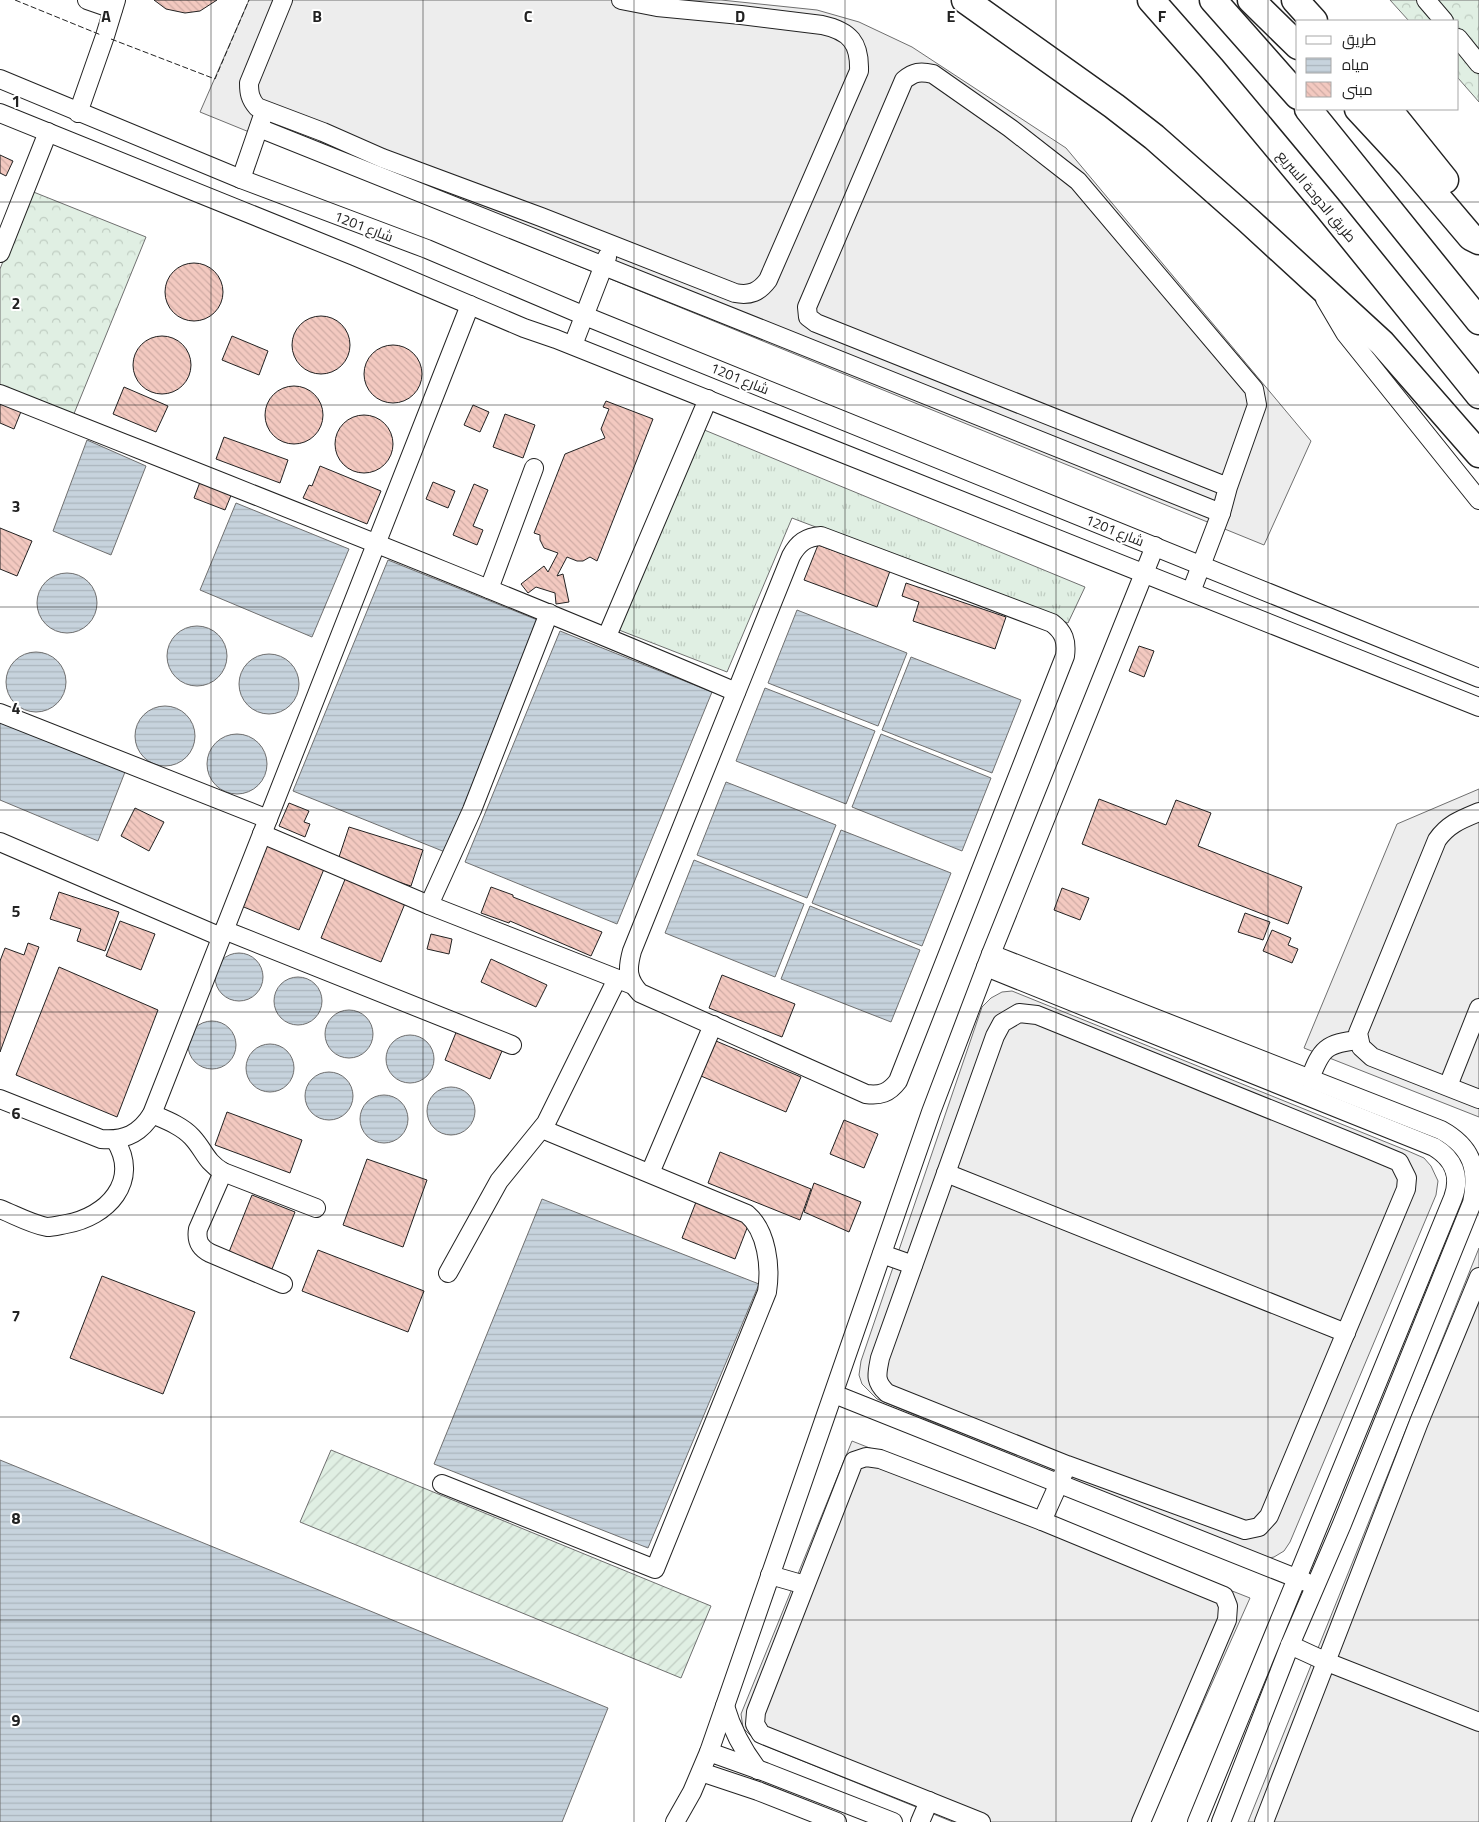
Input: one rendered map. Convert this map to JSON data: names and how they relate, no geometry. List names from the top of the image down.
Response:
{
  "streets": {
    "highway": ["طريق الدوحة السريع"],
    "street": ["شارع 1201"]
  },
  "legend": ["طريق", "مياه", "مبنى"],
  "grid": {
    "columns": [
      "A",
      "B",
      "C",
      "D",
      "E",
      "F"
    ],
    "rows": [
      "1",
      "2",
      "3",
      "4",
      "5",
      "6",
      "7",
      "8",
      "9"
    ]
  }
}
